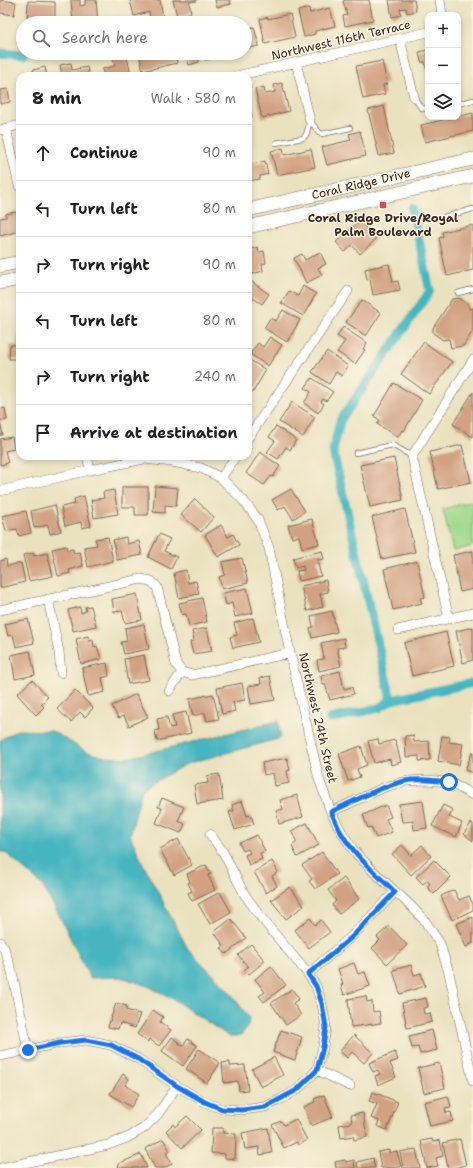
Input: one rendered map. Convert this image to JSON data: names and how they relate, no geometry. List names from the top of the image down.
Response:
{
  "streets": {
    "main road": ["Coral Ridge Drive"],
    "street": ["Northwest 116th Terrace", "Northwest 24th Street"]
  },
  "places": {
    "transit": ["Coral Ridge Drive/Royal Palm Boulevard"]
  },
  "page": {
    "map_buttons": ["+", "−"],
    "search": "Search here",
    "heading": ["8 min", "Walk · 580 m"],
    "list": [
      ["Continue", "90 m"],
      ["Turn left", "80 m"],
      ["Turn right", "90 m"],
      ["Turn left", "80 m"],
      ["Turn right", "240 m"],
      "Arrive at destination"
    ]
  }
}
